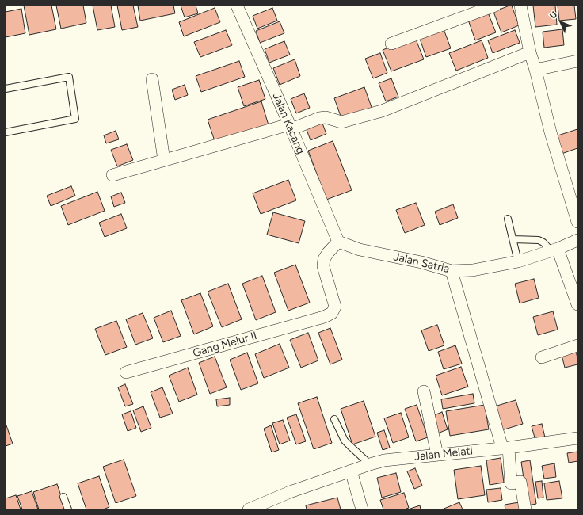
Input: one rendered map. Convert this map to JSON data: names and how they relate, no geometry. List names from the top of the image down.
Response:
{
  "streets": {
    "street": [
      "Jalan Kacang",
      "Jalan Satria",
      "Gang Melur II",
      "Jalan Melati"
    ]
  },
  "crossings": [
    ["Jalan Kacang", "Jalan Satria"],
    ["Jalan Kacang", "Gang Melur II"],
    ["Jalan Satria", "Gang Melur II"]
  ],
  "north": "top left"
}
